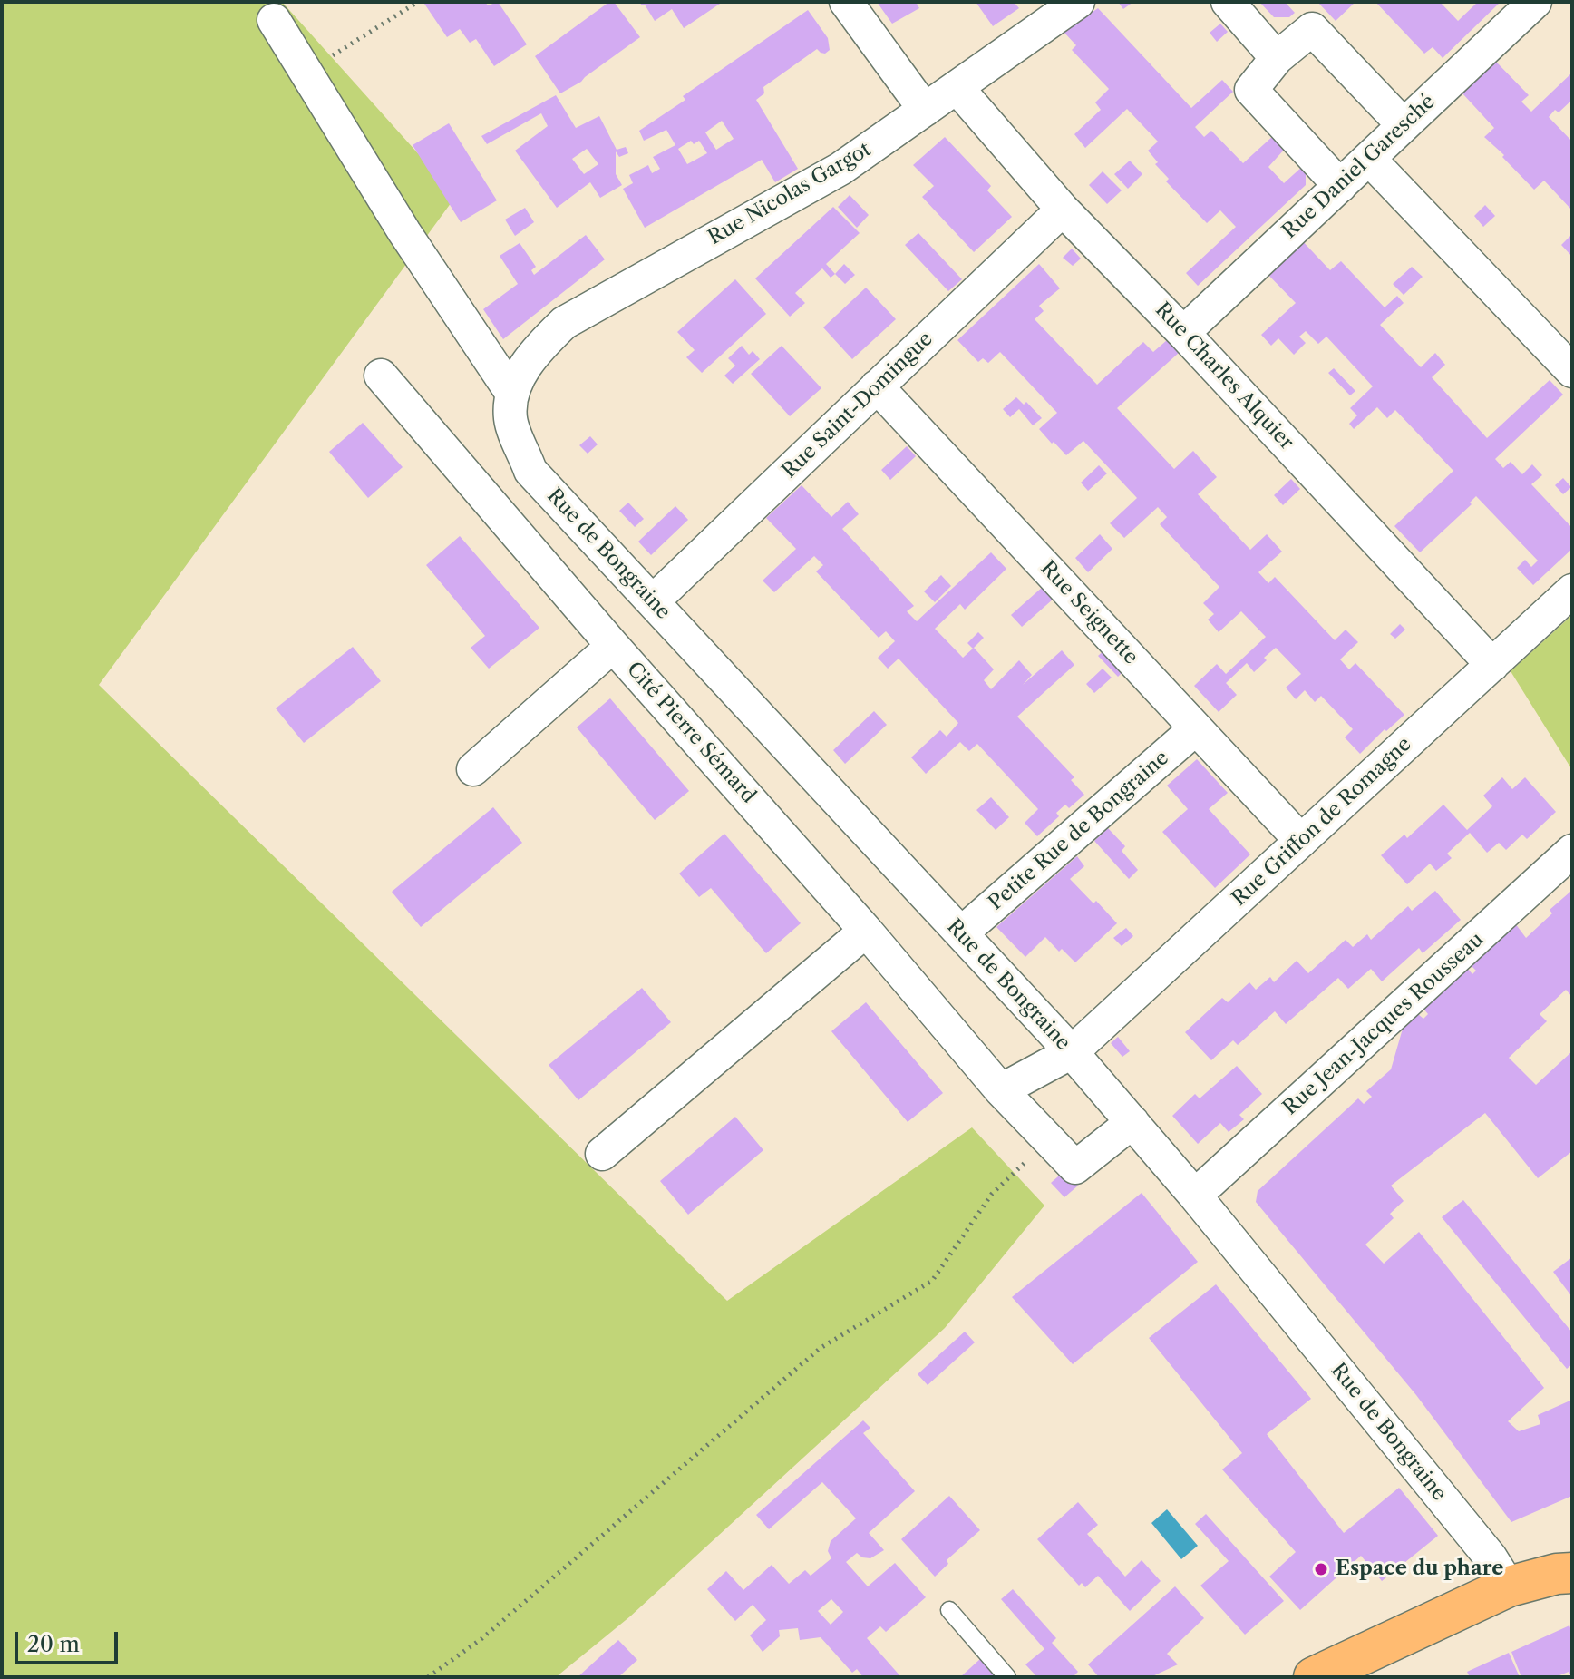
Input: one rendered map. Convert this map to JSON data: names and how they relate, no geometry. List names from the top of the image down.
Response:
{
  "streets": {
    "street": [
      "Rue Daniel Garesché",
      "Rue Nicolas Gargot",
      "Rue Charles Alquier",
      "Rue Saint-Domingue",
      "Rue de Bongraine",
      "Rue Seignette",
      "Cité Pierre Sémard",
      "Rue Griffon de Romagne",
      "Petite Rue de Bongraine",
      "Rue Jean-Jacques Rousseau"
    ]
  },
  "crossings": [
    ["Rue Daniel Garesché", "Rue Charles Alquier"],
    ["Rue Nicolas Gargot", "Rue Charles Alquier"],
    ["Rue Nicolas Gargot", "Rue de Bongraine"],
    ["Rue Charles Alquier", "Rue Saint-Domingue"],
    ["Rue Charles Alquier", "Rue Griffon de Romagne"],
    ["Rue Saint-Domingue", "Rue de Bongraine"],
    ["Rue Saint-Domingue", "Rue Seignette"],
    ["Rue de Bongraine", "Cité Pierre Sémard"],
    ["Rue de Bongraine", "Rue Griffon de Romagne"],
    ["Rue de Bongraine", "Petite Rue de Bongraine"],
    ["Rue de Bongraine", "Rue Jean-Jacques Rousseau"],
    ["Rue Seignette", "Rue Griffon de Romagne"],
    ["Rue Seignette", "Petite Rue de Bongraine"],
    ["Cité Pierre Sémard", "Rue Griffon de Romagne"]
  ],
  "places": ["Espace du phare"],
  "scale_bar": "20 m"
}
